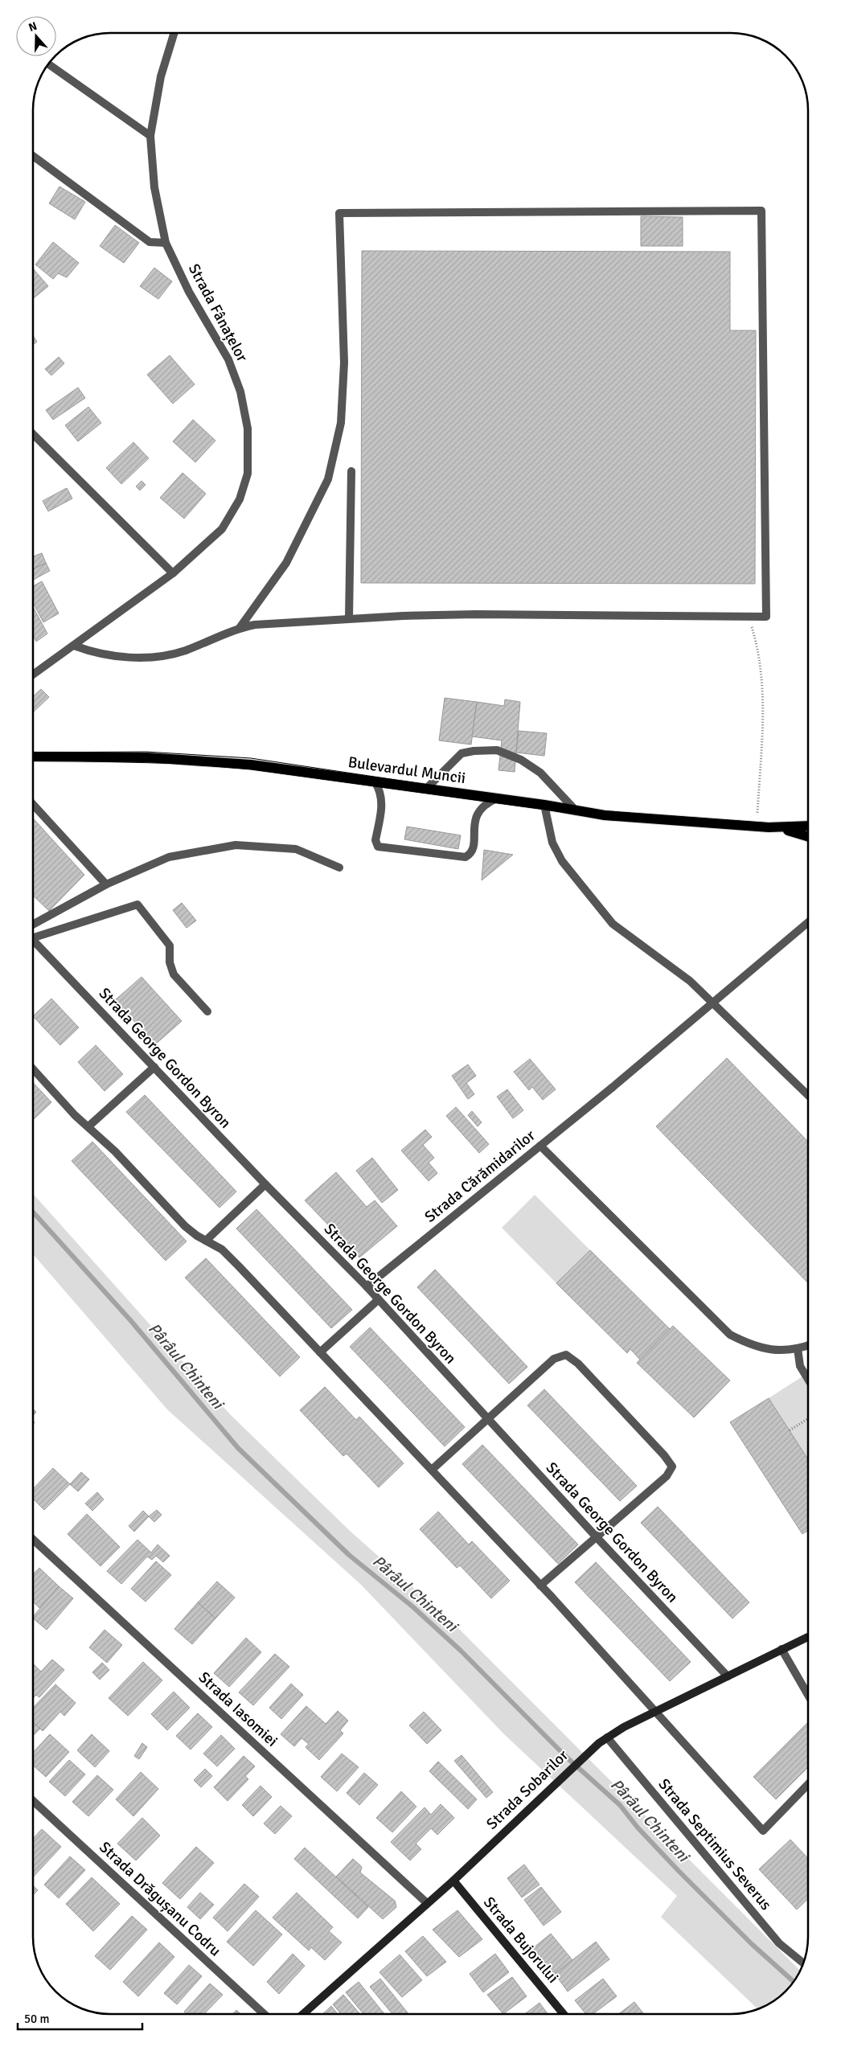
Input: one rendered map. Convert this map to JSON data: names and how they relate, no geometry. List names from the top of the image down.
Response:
{
  "streets": {
    "main road": ["Bulevardul Muncii"],
    "street": [
      "Strada Fânațelor",
      "Strada George Gordon Byron",
      "Strada Cărămidarilor",
      "Strada Iasomiei",
      "Strada Sobarilor",
      "Strada Septimius Severus",
      "Strada Drăgușanu Codru",
      "Strada Bujorului"
    ]
  },
  "crossings": [
    ["Strada George Gordon Byron", "Strada Cărămidarilor"],
    ["Strada George Gordon Byron", "Strada Sobarilor"],
    ["Strada Iasomiei", "Strada Sobarilor"],
    ["Strada Sobarilor", "Strada Septimius Severus"],
    ["Strada Sobarilor", "Strada Bujorului"]
  ],
  "water": ["Pârâul Chinteni"],
  "scale_bar": "50 m",
  "north": "top"
}
